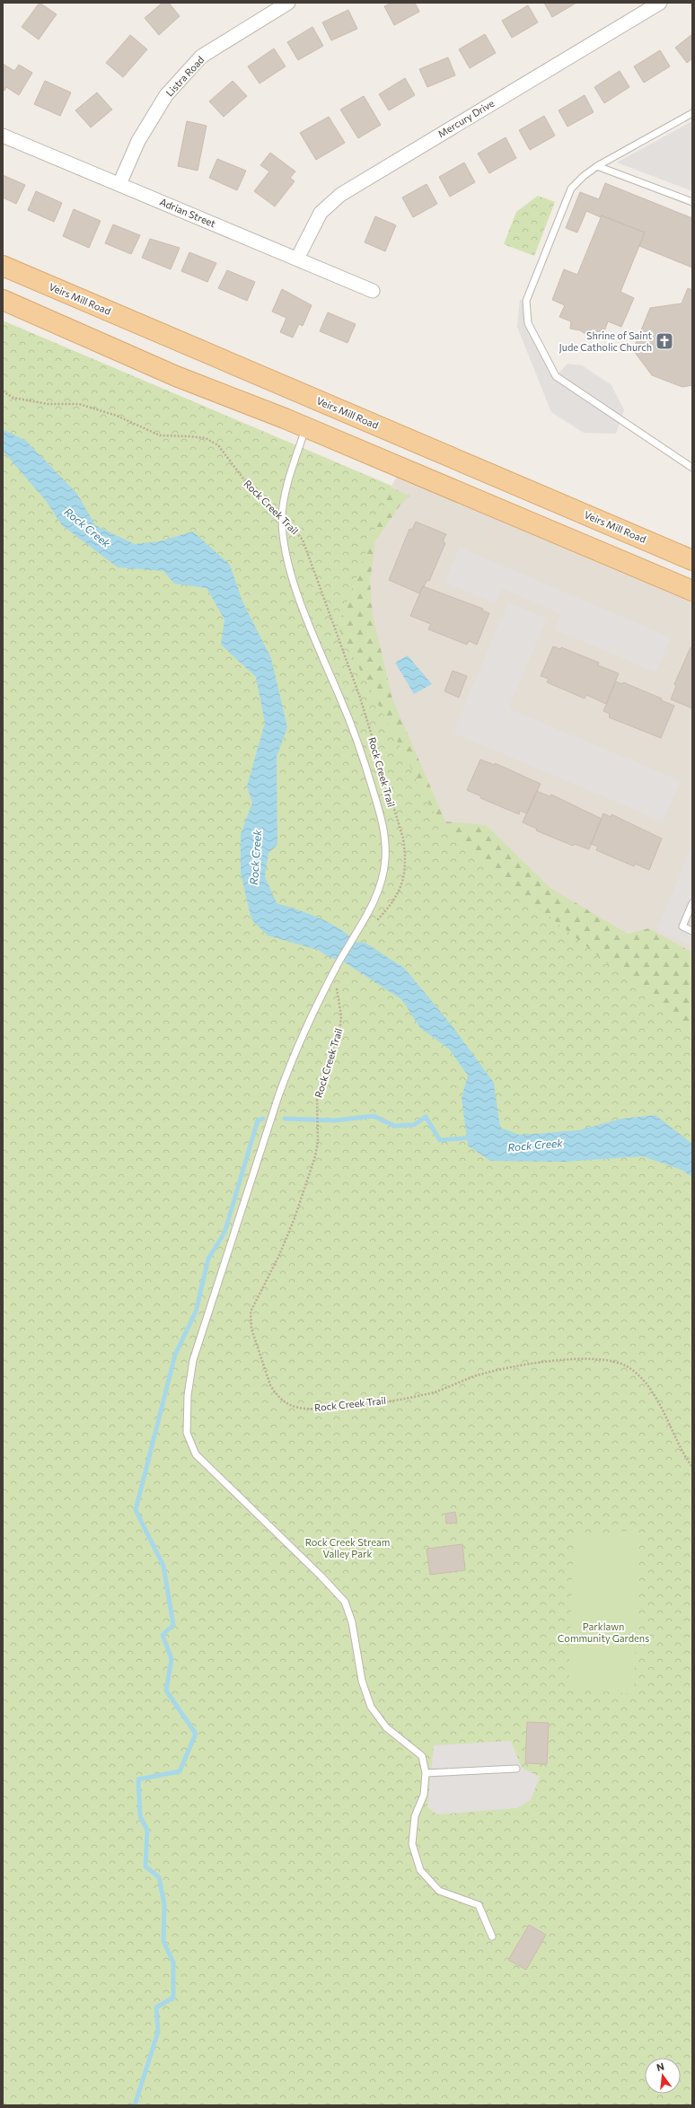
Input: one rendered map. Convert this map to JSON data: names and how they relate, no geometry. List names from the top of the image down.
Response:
{
  "streets": {
    "main road": ["Veirs Mill Road"],
    "street": ["Listra Road", "Mercury Drive", "Adrian Street"],
    "path": ["Rock Creek Trail"]
  },
  "crossings": [
    ["Listra Road", "Adrian Street"],
    ["Mercury Drive", "Adrian Street"]
  ],
  "water": ["Rock Creek"],
  "parks": ["Rock Creek Stream Valley Park", "Parklawn Community Gardens"],
  "places": {
    "church": ["Shrine of Saint Jude Catholic Church"]
  },
  "north": "top"
}
